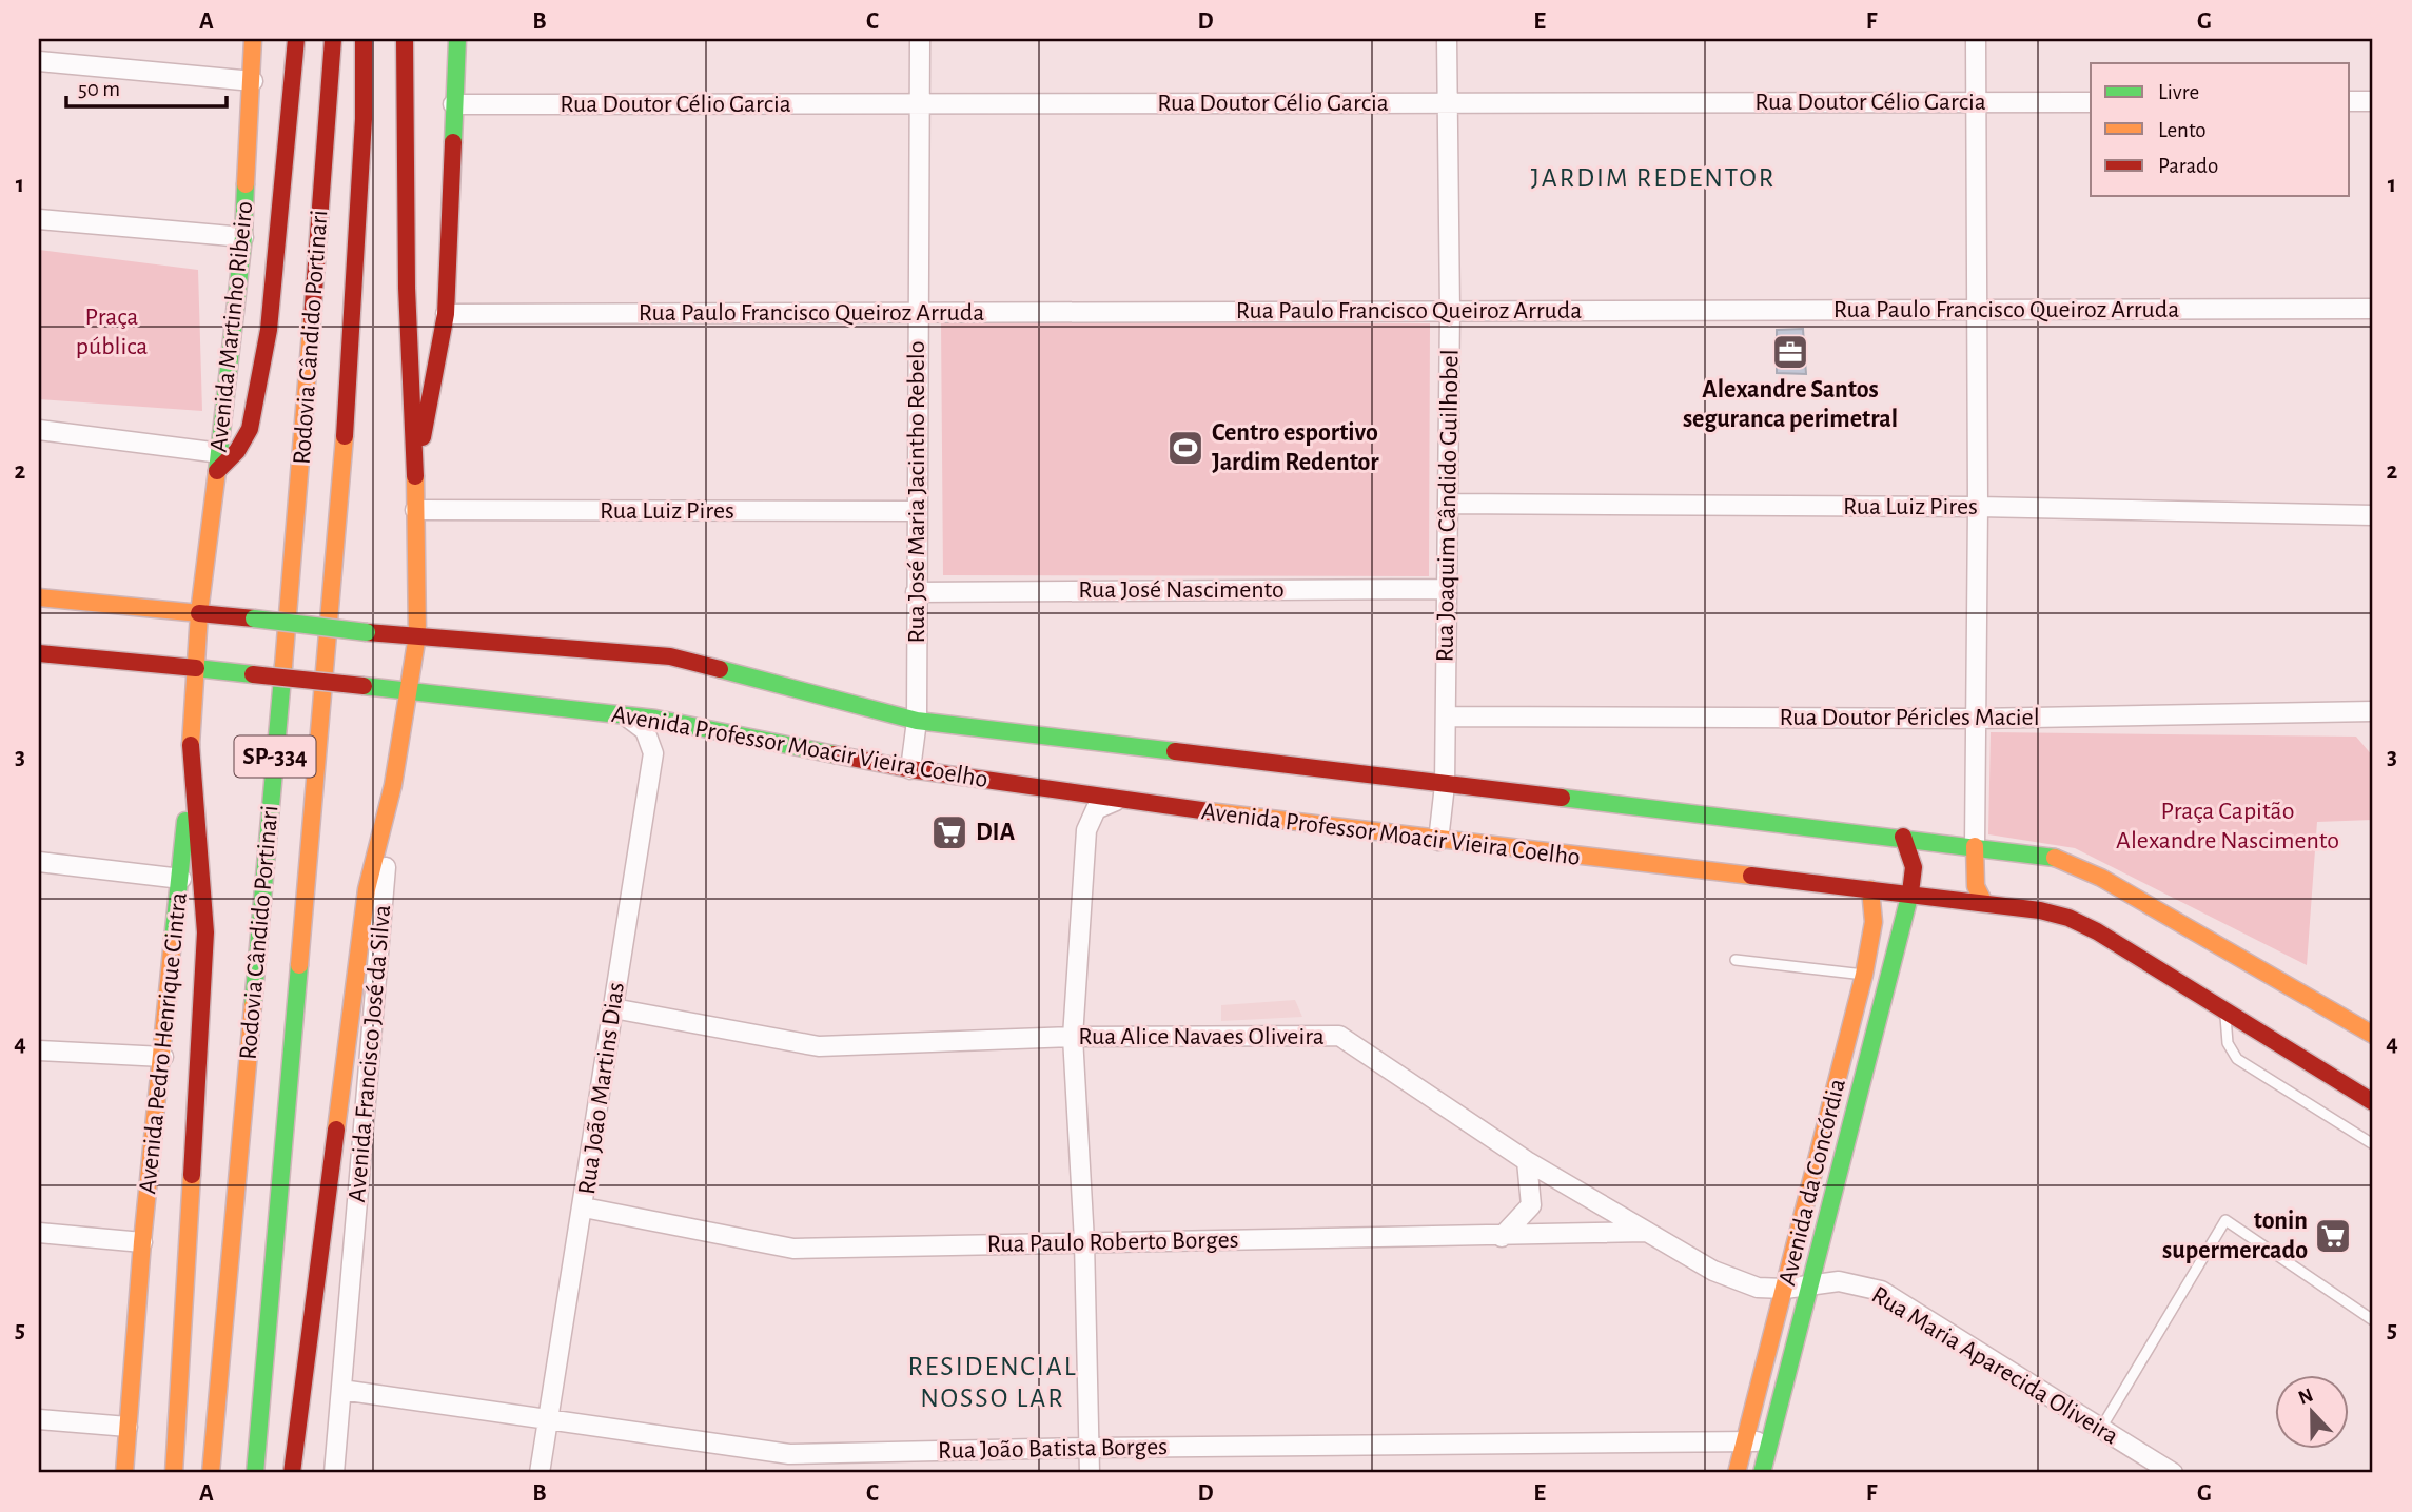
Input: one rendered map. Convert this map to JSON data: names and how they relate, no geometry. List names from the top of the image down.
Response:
{
  "streets": {
    "main road": [
      "Avenida Martinho Ribeiro",
      "Rodovia Cândido Portinari",
      "Avenida Professor Moacir Vieira Coelho",
      "SP-334",
      "Avenida Pedro Henrique Cintra",
      "Avenida Francisco José da Silva",
      "Avenida da Concórdia"
    ],
    "street": [
      "Rua Doutor Célio Garcia",
      "Rua Paulo Francisco Queiroz Arruda",
      "Rua José Maria Jacintho Rebelo",
      "Rua Joaquim Cândido Guilhobel",
      "Rua Luiz Pires",
      "Rua José Nascimento",
      "Rua Doutor Péricles Maciel",
      "Rua Alice Navaes Oliveira",
      "Rua João Martins Dias",
      "Rua Paulo Roberto Borges",
      "Rua Maria Aparecida Oliveira",
      "Rua João Batista Borges"
    ]
  },
  "crossings": [
    ["Rua Doutor Célio Garcia", "Rua José Maria Jacintho Rebelo"],
    ["Rua Doutor Célio Garcia", "Rua Joaquim Cândido Guilhobel"],
    ["Rua Paulo Francisco Queiroz Arruda", "Rua José Maria Jacintho Rebelo"],
    ["Rua Paulo Francisco Queiroz Arruda", "Rua Joaquim Cândido Guilhobel"],
    ["Avenida Martinho Ribeiro", "Avenida Professor Moacir Vieira Coelho"],
    ["Avenida Martinho Ribeiro", "Avenida Pedro Henrique Cintra"],
    ["Rua José Maria Jacintho Rebelo", "Rua Luiz Pires"],
    ["Rua José Maria Jacintho Rebelo", "Rua José Nascimento"],
    ["Rua José Maria Jacintho Rebelo", "Avenida Professor Moacir Vieira Coelho"],
    ["Rua Joaquim Cândido Guilhobel", "Rua Luiz Pires"],
    ["Rua Joaquim Cândido Guilhobel", "Rua José Nascimento"],
    ["Rua Joaquim Cândido Guilhobel", "Rua Doutor Péricles Maciel"],
    ["Rua Joaquim Cândido Guilhobel", "Avenida Professor Moacir Vieira Coelho"],
    ["Rua Luiz Pires", "Avenida Francisco José da Silva"],
    ["Avenida Professor Moacir Vieira Coelho", "Avenida Pedro Henrique Cintra"],
    ["Avenida Professor Moacir Vieira Coelho", "Avenida Francisco José da Silva"],
    ["Avenida Professor Moacir Vieira Coelho", "Rua João Martins Dias"],
    ["Avenida Professor Moacir Vieira Coelho", "Avenida da Concórdia"],
    ["Rua Alice Navaes Oliveira", "Rua João Martins Dias"],
    ["Rua Alice Navaes Oliveira", "Avenida da Concórdia"],
    ["Rua Alice Navaes Oliveira", "Rua Paulo Roberto Borges"],
    ["Rua Alice Navaes Oliveira", "Rua Maria Aparecida Oliveira"],
    ["Avenida Francisco José da Silva", "Rua João Batista Borges"],
    ["Rua João Martins Dias", "Rua Paulo Roberto Borges"],
    ["Rua João Martins Dias", "Rua João Batista Borges"],
    ["Avenida da Concórdia", "Rua Maria Aparecida Oliveira"],
    ["Avenida da Concórdia", "Rua João Batista Borges"]
  ],
  "districts": ["JARDIM REDENTOR", "RESIDENCIAL NOSSO LAR"],
  "parks": ["Praça pública", "Praça Capitão Alexandre Nascimento"],
  "places": {
    "office": ["Alexandre Santos seguranca perimetral"],
    "sports": ["Centro esportivo Jardim Redentor"],
    "supermarket": ["DIA", "tonin supermercado"]
  },
  "legend": ["Livre", "Lento", "Parado"],
  "scale_bar": "50 m",
  "north": "top",
  "grid": {
    "columns": [
      "A",
      "B",
      "C",
      "D",
      "E",
      "F",
      "G"
    ],
    "rows": [
      "1",
      "2",
      "3",
      "4",
      "5"
    ]
  }
}
